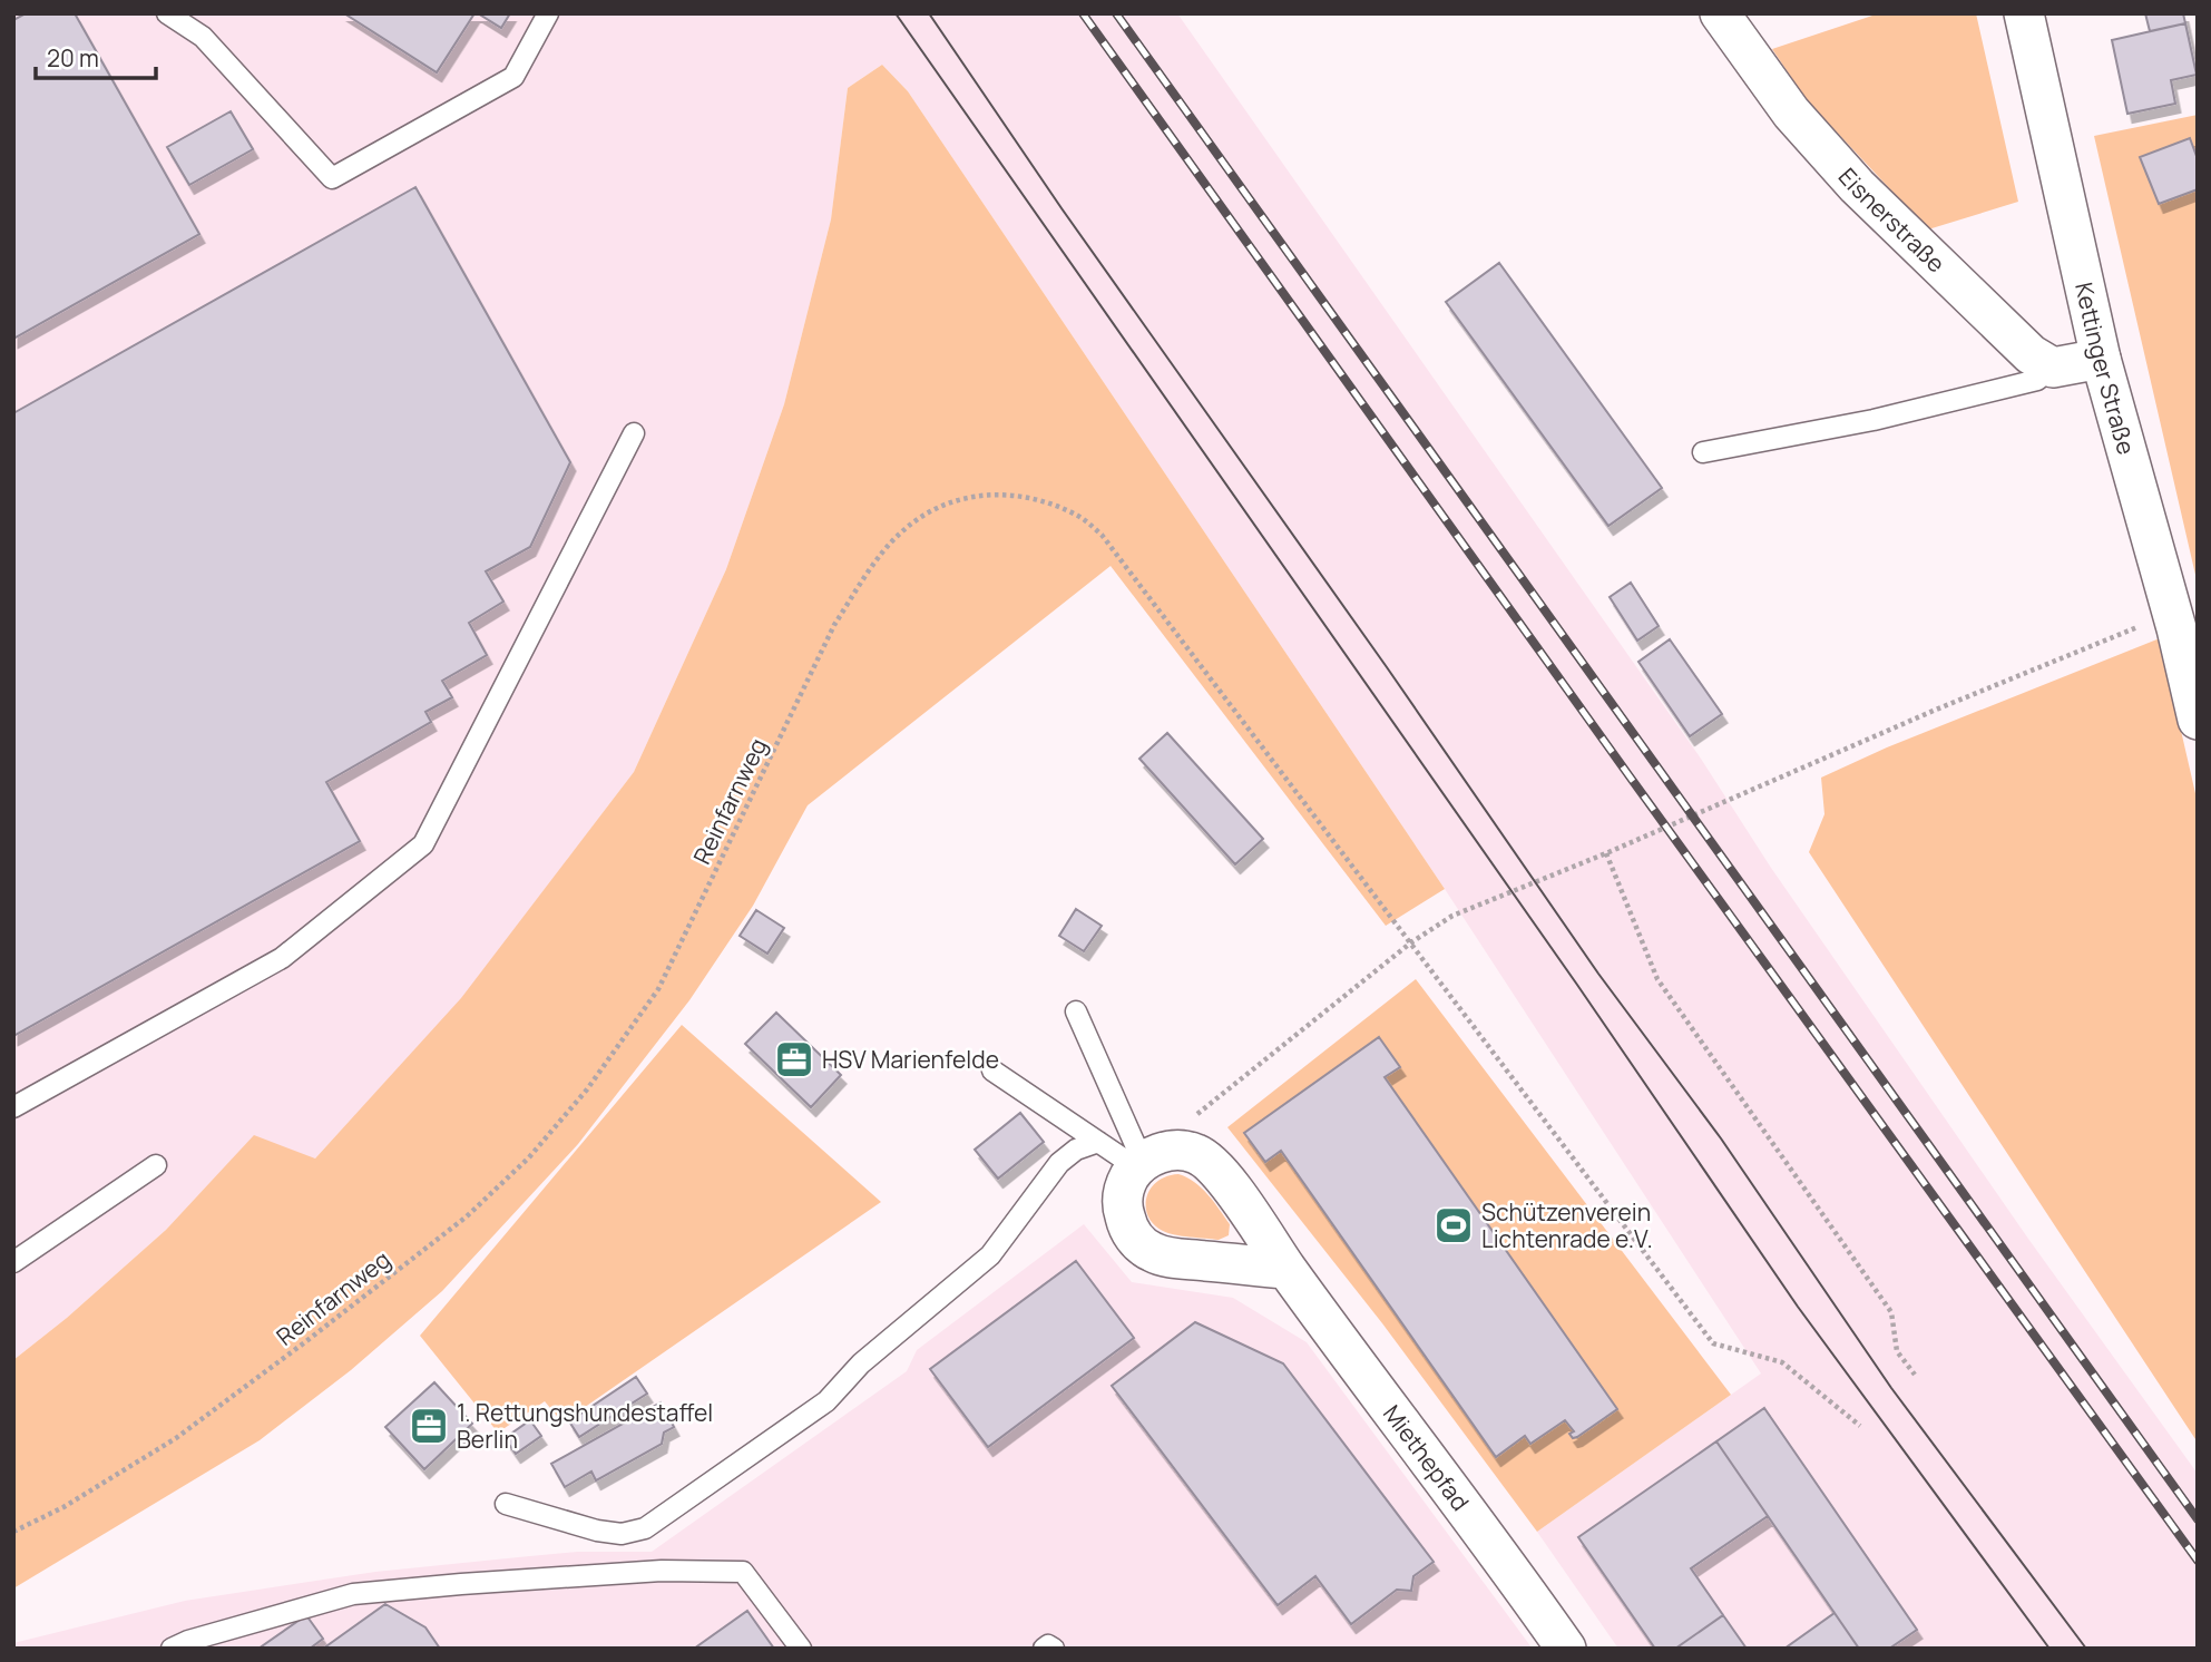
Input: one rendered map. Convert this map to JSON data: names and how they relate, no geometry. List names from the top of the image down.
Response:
{
  "streets": {
    "street": ["Eisnerstraße", "Kettinger Straße", "Miethepfad"],
    "path": ["Reinfarnweg"]
  },
  "places": {
    "office": ["HSV Marienfelde", "1. Rettungshundestaffel Berlin"],
    "sports": ["Schützenverein Lichtenrade e.V."]
  },
  "scale_bar": "20 m"
}
